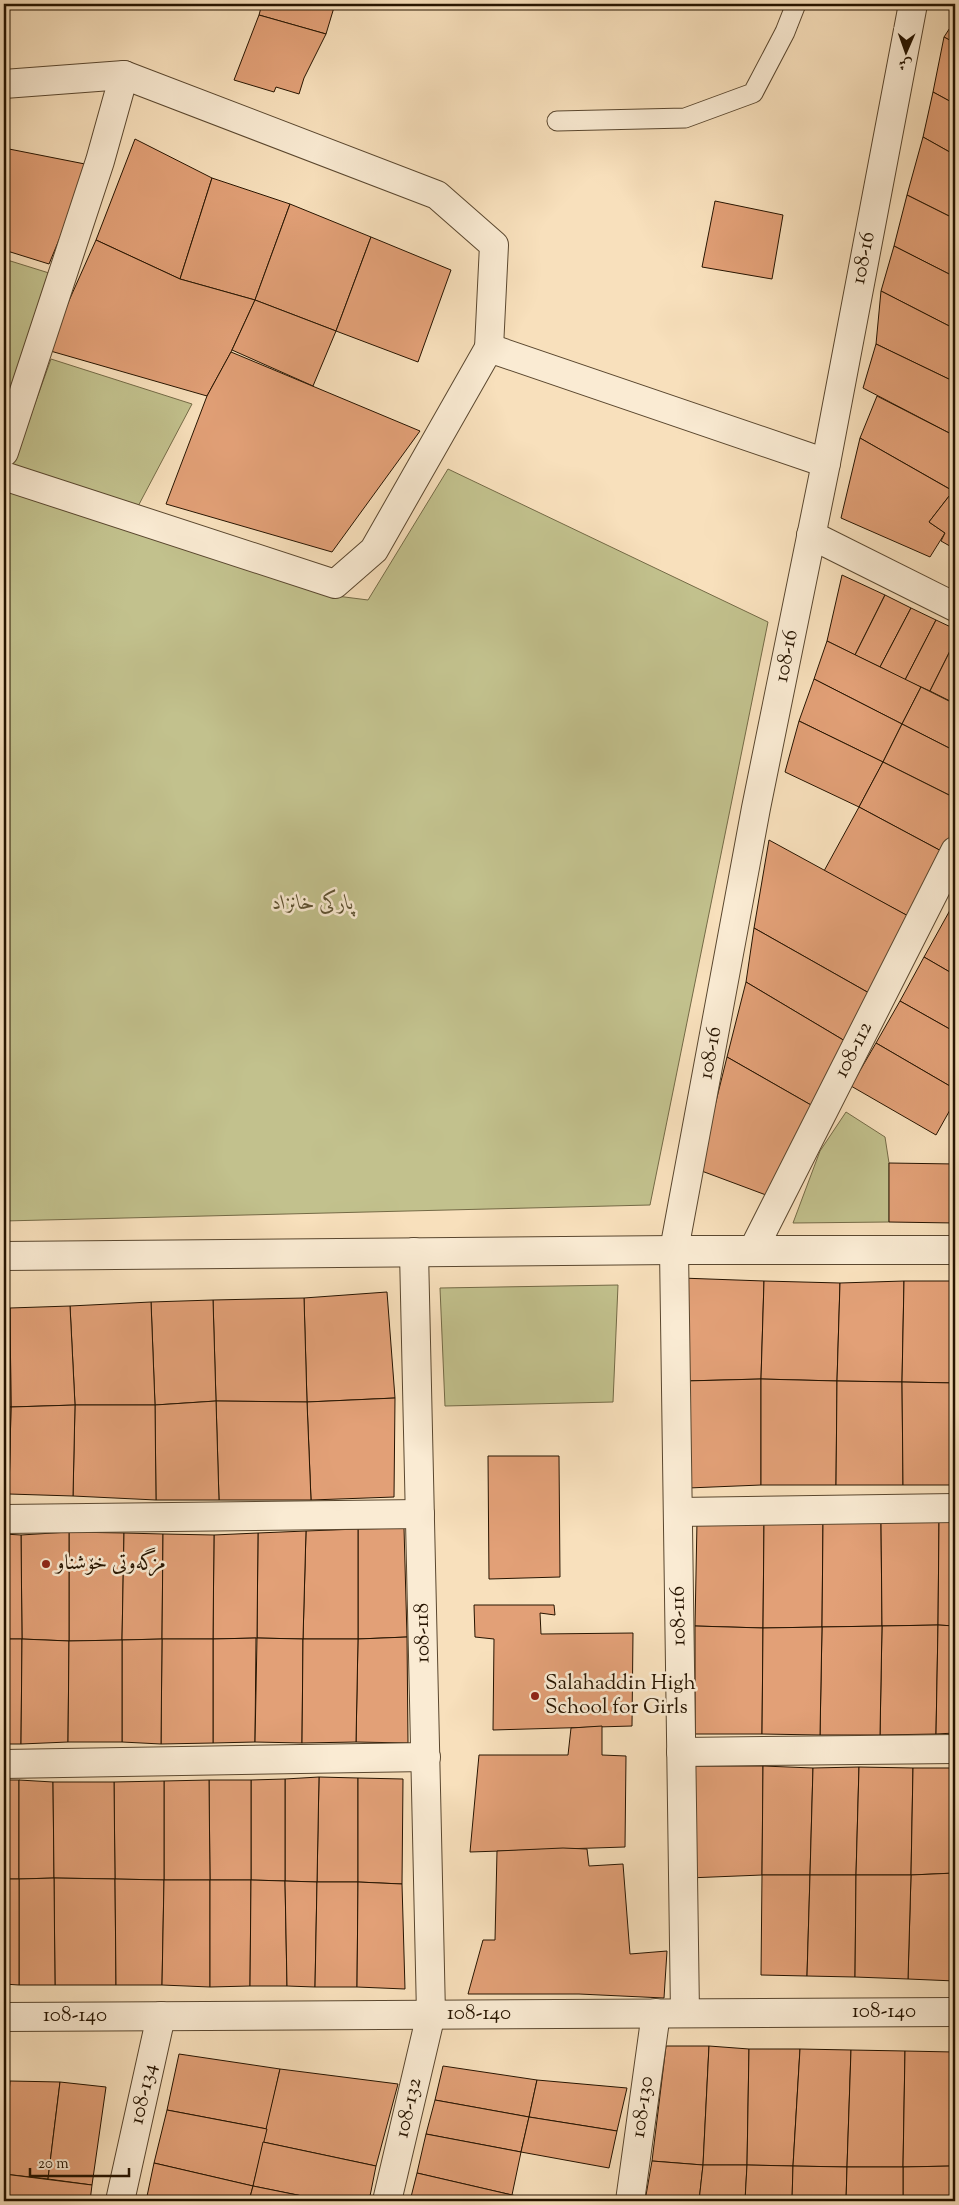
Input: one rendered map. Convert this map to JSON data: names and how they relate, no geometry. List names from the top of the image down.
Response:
{
  "streets": {
    "street": [
      "108-16",
      "108-112",
      "108-116",
      "108-118",
      "108-140",
      "108-134",
      "108-130",
      "108-132"
    ]
  },
  "crossings": [
    ["108-16", "108-116"],
    ["108-116", "108-140"],
    ["108-118", "108-140"],
    ["108-118", "108-132"],
    ["108-140", "108-134"],
    ["108-140", "108-130"],
    ["108-140", "108-132"]
  ],
  "parks": ["پارکی خانزاد"],
  "places": ["مزگەوتی خۆشناو", "Salahaddin High School for Girls"],
  "scale_bar": "20 m",
  "north": "bottom"
}
